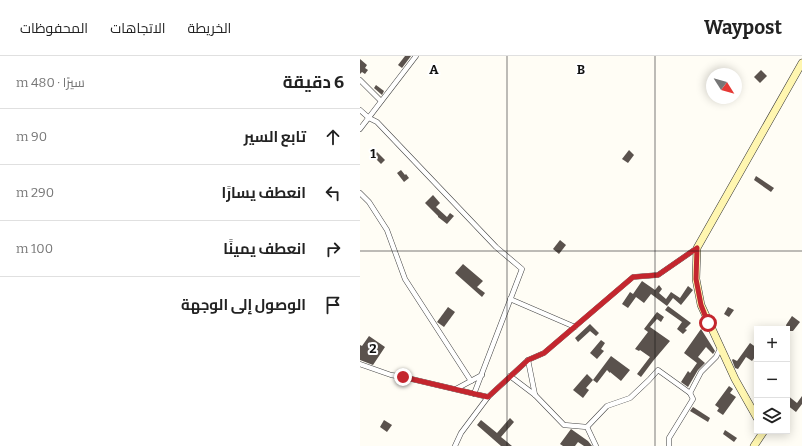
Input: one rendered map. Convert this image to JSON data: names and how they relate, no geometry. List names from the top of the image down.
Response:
{
  "north": "bottom right",
  "page": {
    "header": "Waypost",
    "nav": ["الخريطة", "الاتجاهات", "المحفوظات"],
    "heading": ["6 دقيقة", "سيرًا · 480 m"],
    "list": [
      ["تابع السير", "90 m"],
      ["انعطف يسارًا", "290 m"],
      ["انعطف يمينًا", "100 m"],
      "الوصول إلى الوجهة"
    ],
    "map_buttons": ["+", "−"]
  },
  "grid": {
    "columns": ["A", "B"],
    "rows": ["1", "2"]
  }
}
